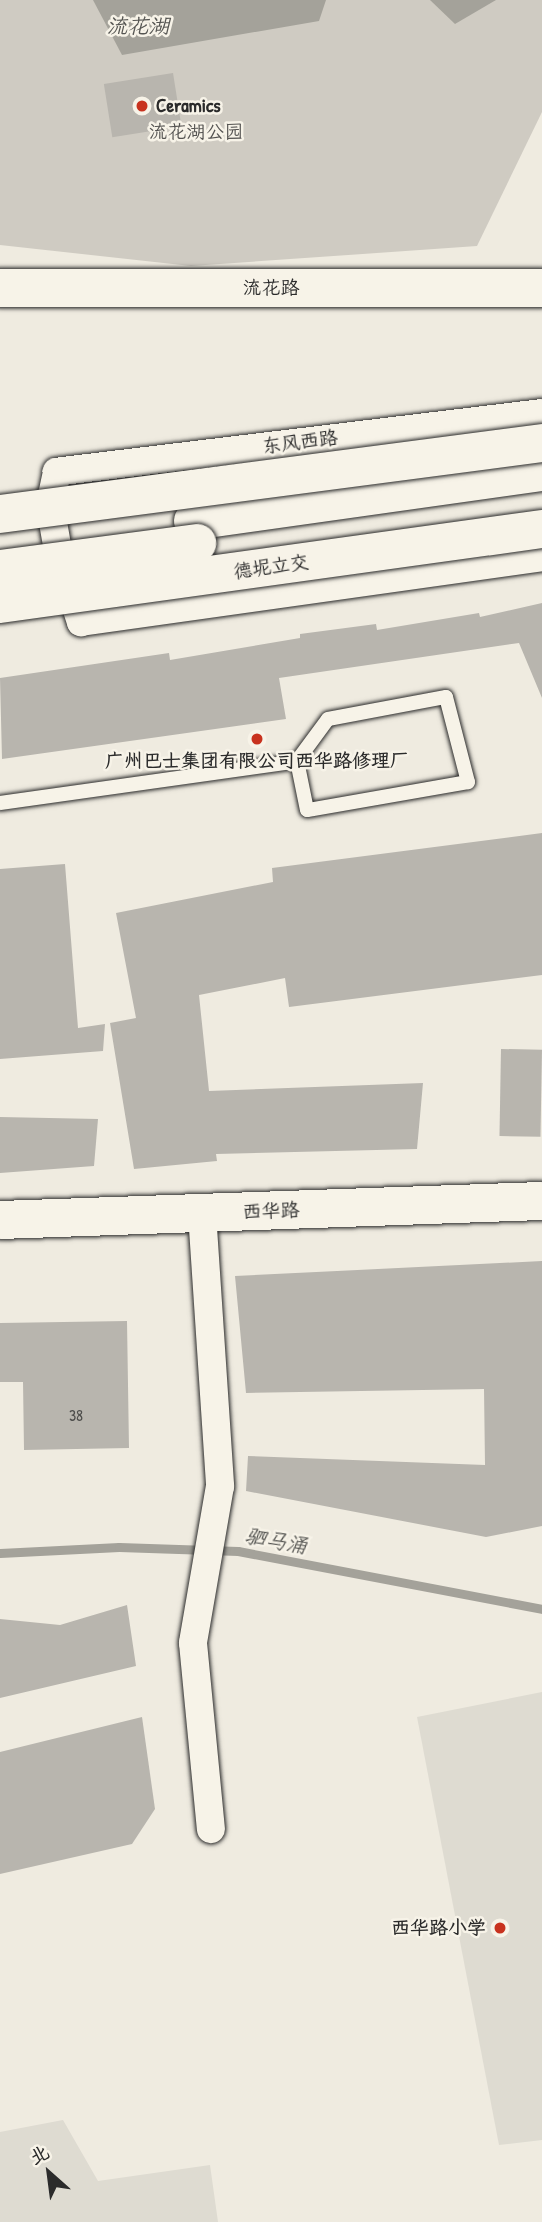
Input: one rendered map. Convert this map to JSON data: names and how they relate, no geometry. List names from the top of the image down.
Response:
{
  "streets": {
    "main road": ["流花路", "德坭立交", "西华路"],
    "street": ["东风西路"]
  },
  "water": ["流花湖", "驷马涌"],
  "parks": ["流花湖公园"],
  "places": ["Ceramics", "广州巴士集团有限公司西华路修理厂", "西华路小学"],
  "house_numbers": ["38"],
  "north": "top left"
}
